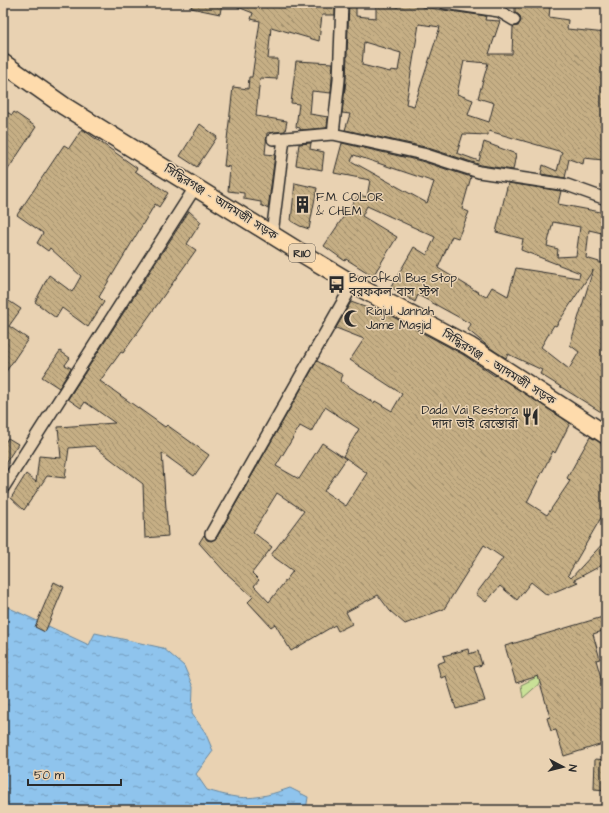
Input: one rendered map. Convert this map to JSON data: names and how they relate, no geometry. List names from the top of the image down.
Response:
{
  "streets": {
    "main road": ["সিদ্ধিরগঞ্জ - আদমজী সড়ক", "R110"]
  },
  "places": {
    "building": ["F.M. COLOR & CHEM"],
    "bus stop": ["Borofkol Bus Stop বরফকল বাস স্টপ"],
    "mosque": ["Riajul Jannah Jame Masjid"],
    "restaurant": ["Dada Vai Restora দাদা ভাই রেস্তোরাঁ"]
  },
  "scale_bar": "50 m",
  "north": "right"
}
